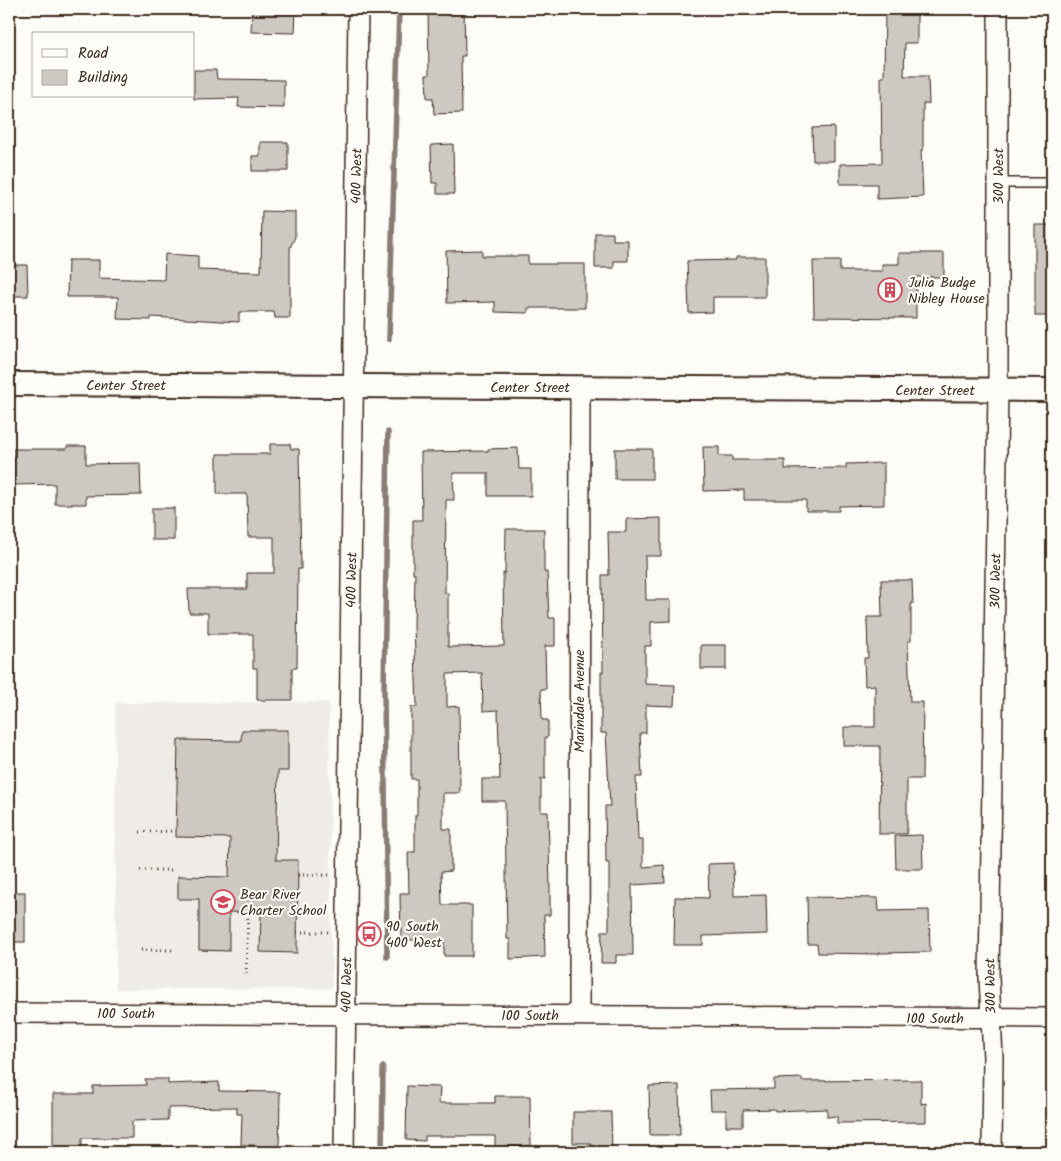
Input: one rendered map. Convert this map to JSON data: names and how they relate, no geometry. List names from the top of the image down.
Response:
{
  "streets": {
    "street": [
      "400 West",
      "300 West",
      "Center Street",
      "Marindale Avenue",
      "100 South"
    ]
  },
  "crossings": [
    ["400 West", "Center Street"],
    ["400 West", "100 South"],
    ["300 West", "Center Street"],
    ["300 West", "100 South"],
    ["Center Street", "Marindale Avenue"],
    ["Marindale Avenue", "100 South"]
  ],
  "places": {
    "building": ["Julia Budge Nibley House"],
    "school or university": ["Bear River Charter School"],
    "bus stop": ["90 South 400 West"]
  },
  "legend": ["Road", "Building"]
}
